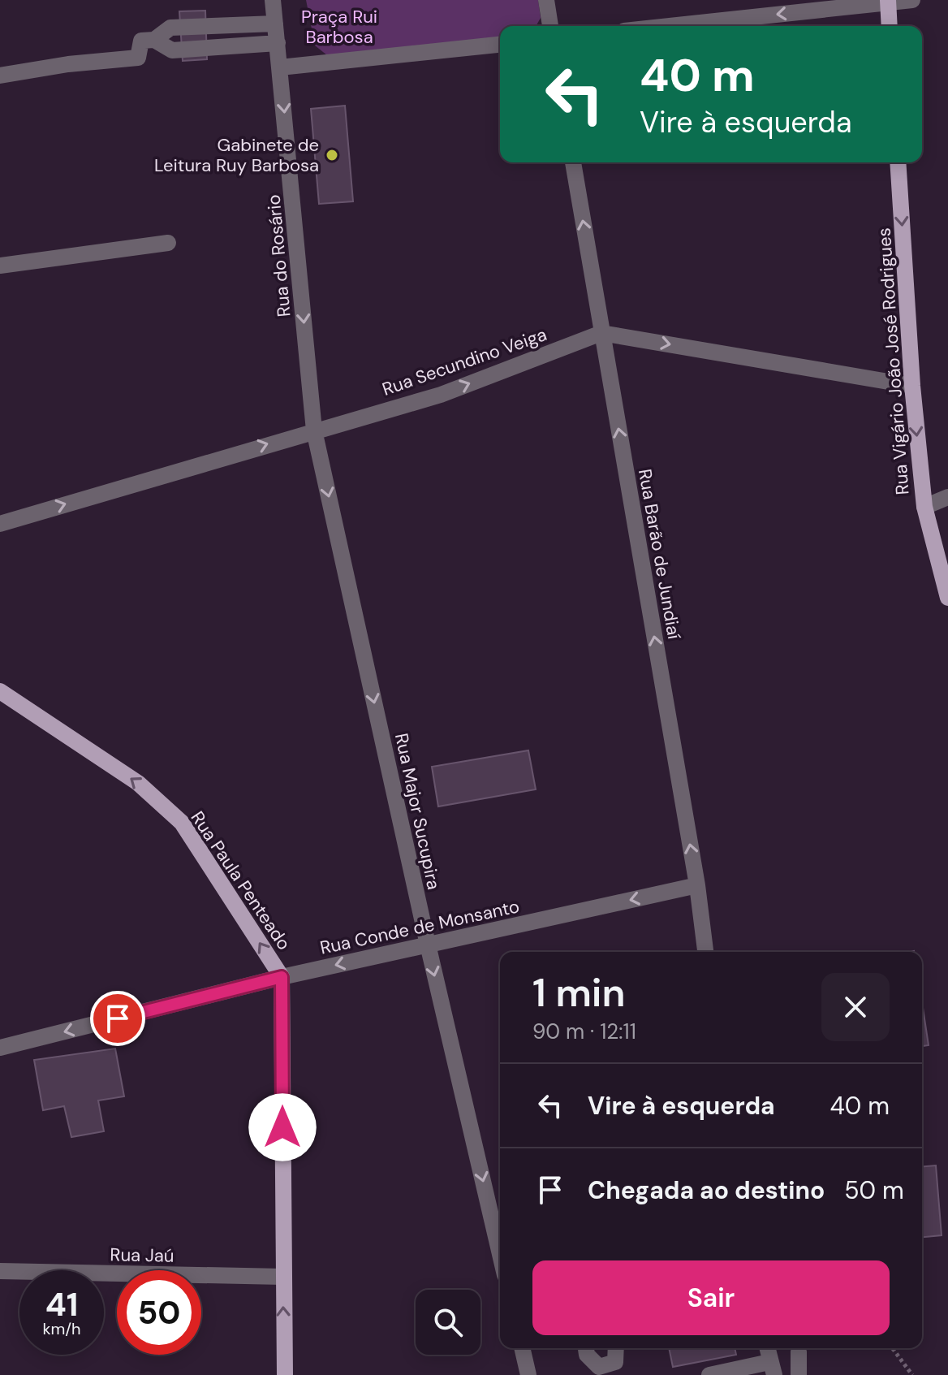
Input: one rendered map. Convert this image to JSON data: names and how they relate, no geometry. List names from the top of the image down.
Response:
{
  "streets": {
    "main road": ["Rua Vigário João José Rodrigues", "Rua Paula Penteado"],
    "street": [
      "Rua do Rosário",
      "Rua Secundino Veiga",
      "Rua Barão de Jundiaí",
      "Rua Major Sucupira",
      "Rua Conde de Monsanto",
      "Rua Jaú"
    ]
  },
  "crossings": [
    ["Rua do Rosário", "Rua Secundino Veiga"],
    ["Rua do Rosário", "Rua Major Sucupira"],
    ["Rua Secundino Veiga", "Rua Barão de Jundiaí"],
    ["Rua Secundino Veiga", "Rua Major Sucupira"],
    ["Rua Barão de Jundiaí", "Rua Conde de Monsanto"],
    ["Rua Major Sucupira", "Rua Conde de Monsanto"],
    ["Rua Paula Penteado", "Rua Conde de Monsanto"],
    ["Rua Paula Penteado", "Rua Jaú"]
  ],
  "one_way": [
    "Rua do Rosário",
    "Rua Secundino Veiga",
    "Rua Vigário João José Rodrigues",
    "Rua Barão de Jundiaí",
    "Rua Major Sucupira",
    "Rua Paula Penteado",
    "Rua Conde de Monsanto"
  ],
  "parks": ["Praça Rui Barbosa"],
  "places": ["Gabinete de Leitura Ruy Barbosa"],
  "page": {
    "turn": ["40 m", "Vire à esquerda"],
    "heading": ["1 min", "90 m · 12:11"],
    "list": [
      {
        "name": "Vire à esquerda",
        "value": "40 m"
      },
      {
        "name": "Chegada ao destino",
        "value": "50 m"
      }
    ],
    "buttons": "Sair",
    "speed": "41 km/h",
    "limit": "50"
  }
}
